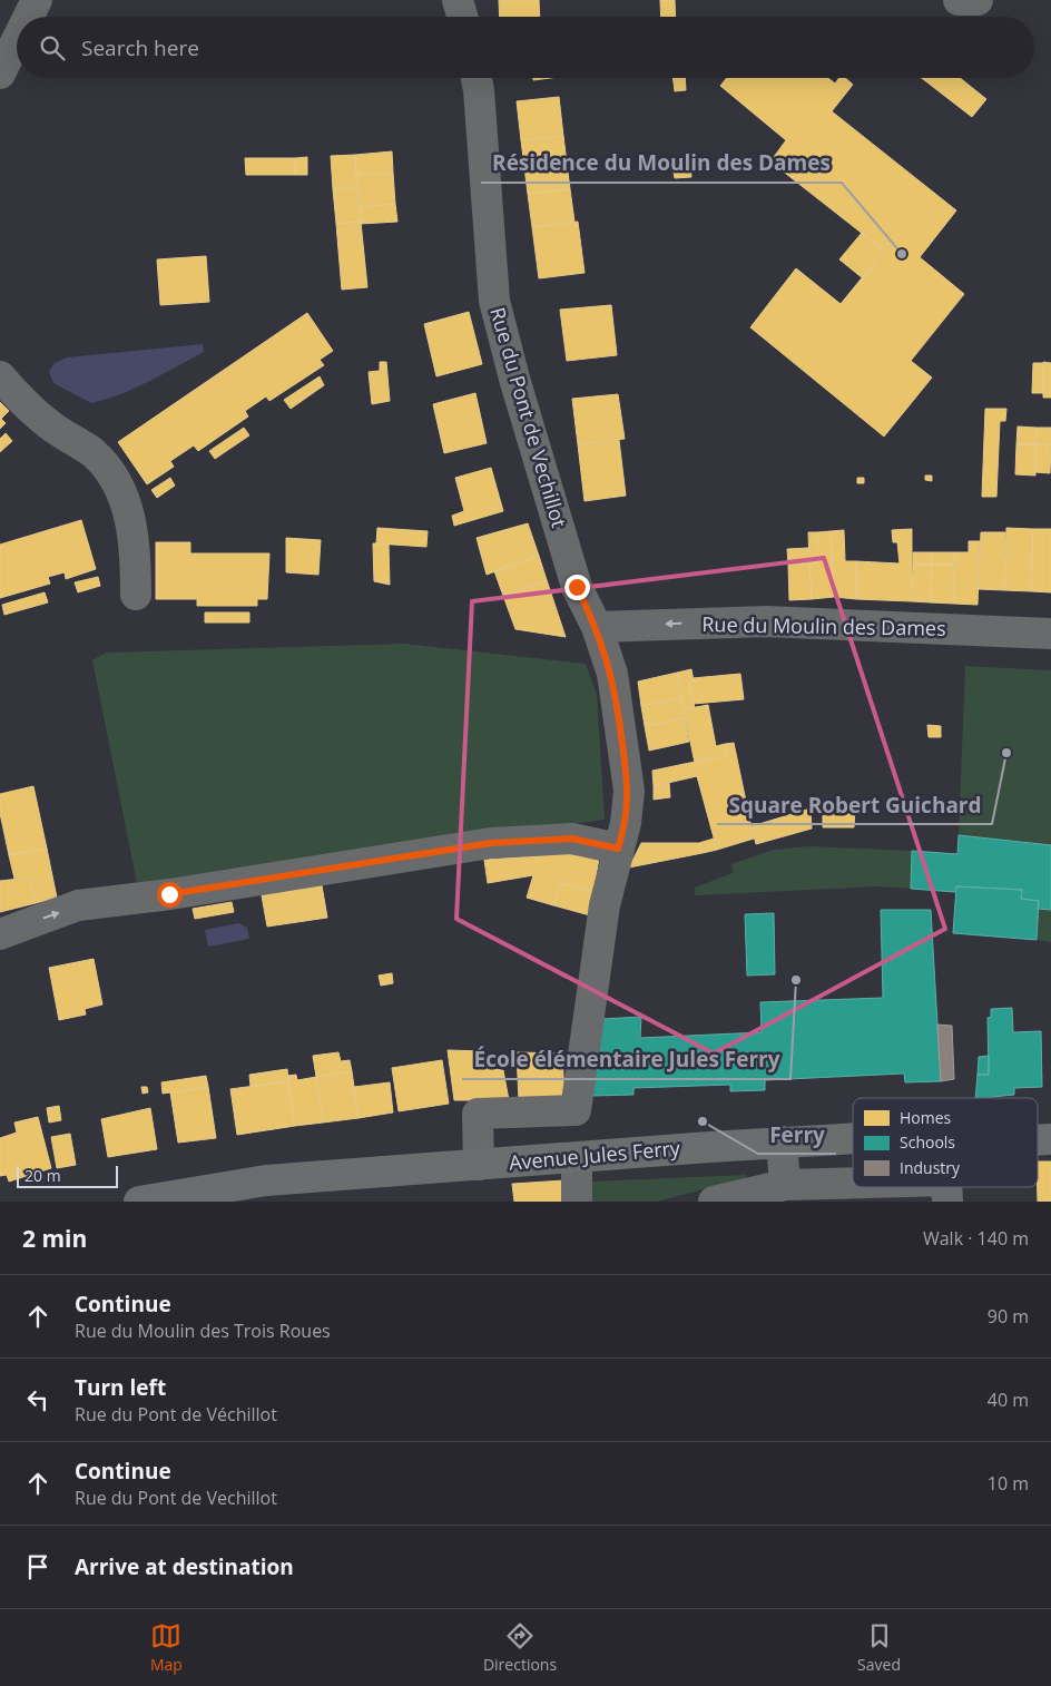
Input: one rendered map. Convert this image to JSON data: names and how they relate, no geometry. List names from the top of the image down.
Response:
{
  "streets": {
    "street": ["Rue du Pont de Vechillot", "Rue du Moulin des Dames", "Avenue Jules Ferry"]
  },
  "crossings": [
    ["Rue du Pont de Vechillot", "Rue du Moulin des Dames"],
    ["Rue du Pont de Vechillot", "Avenue Jules Ferry"]
  ],
  "one_way": ["Rue du Moulin des Dames"],
  "places": [
    "Résidence du Moulin des Dames",
    "Square Robert Guichard",
    "École élémentaire Jules Ferry",
    "Ferry"
  ],
  "legend": ["Homes", "Schools", "Industry"],
  "scale_bar": "20 m",
  "page": {
    "search": "Search here",
    "scale": "20 m",
    "heading": ["2 min", "Walk · 140 m"],
    "list": [
      ["Continue", "Rue du Moulin des Trois Roues", "90 m"],
      ["Turn left", "Rue du Pont de Véchillot", "40 m"],
      ["Continue", "Rue du Pont de Vechillot", "10 m"],
      "Arrive at destination"
    ],
    "nav": ["Map", "Directions", "Saved"]
  }
}
